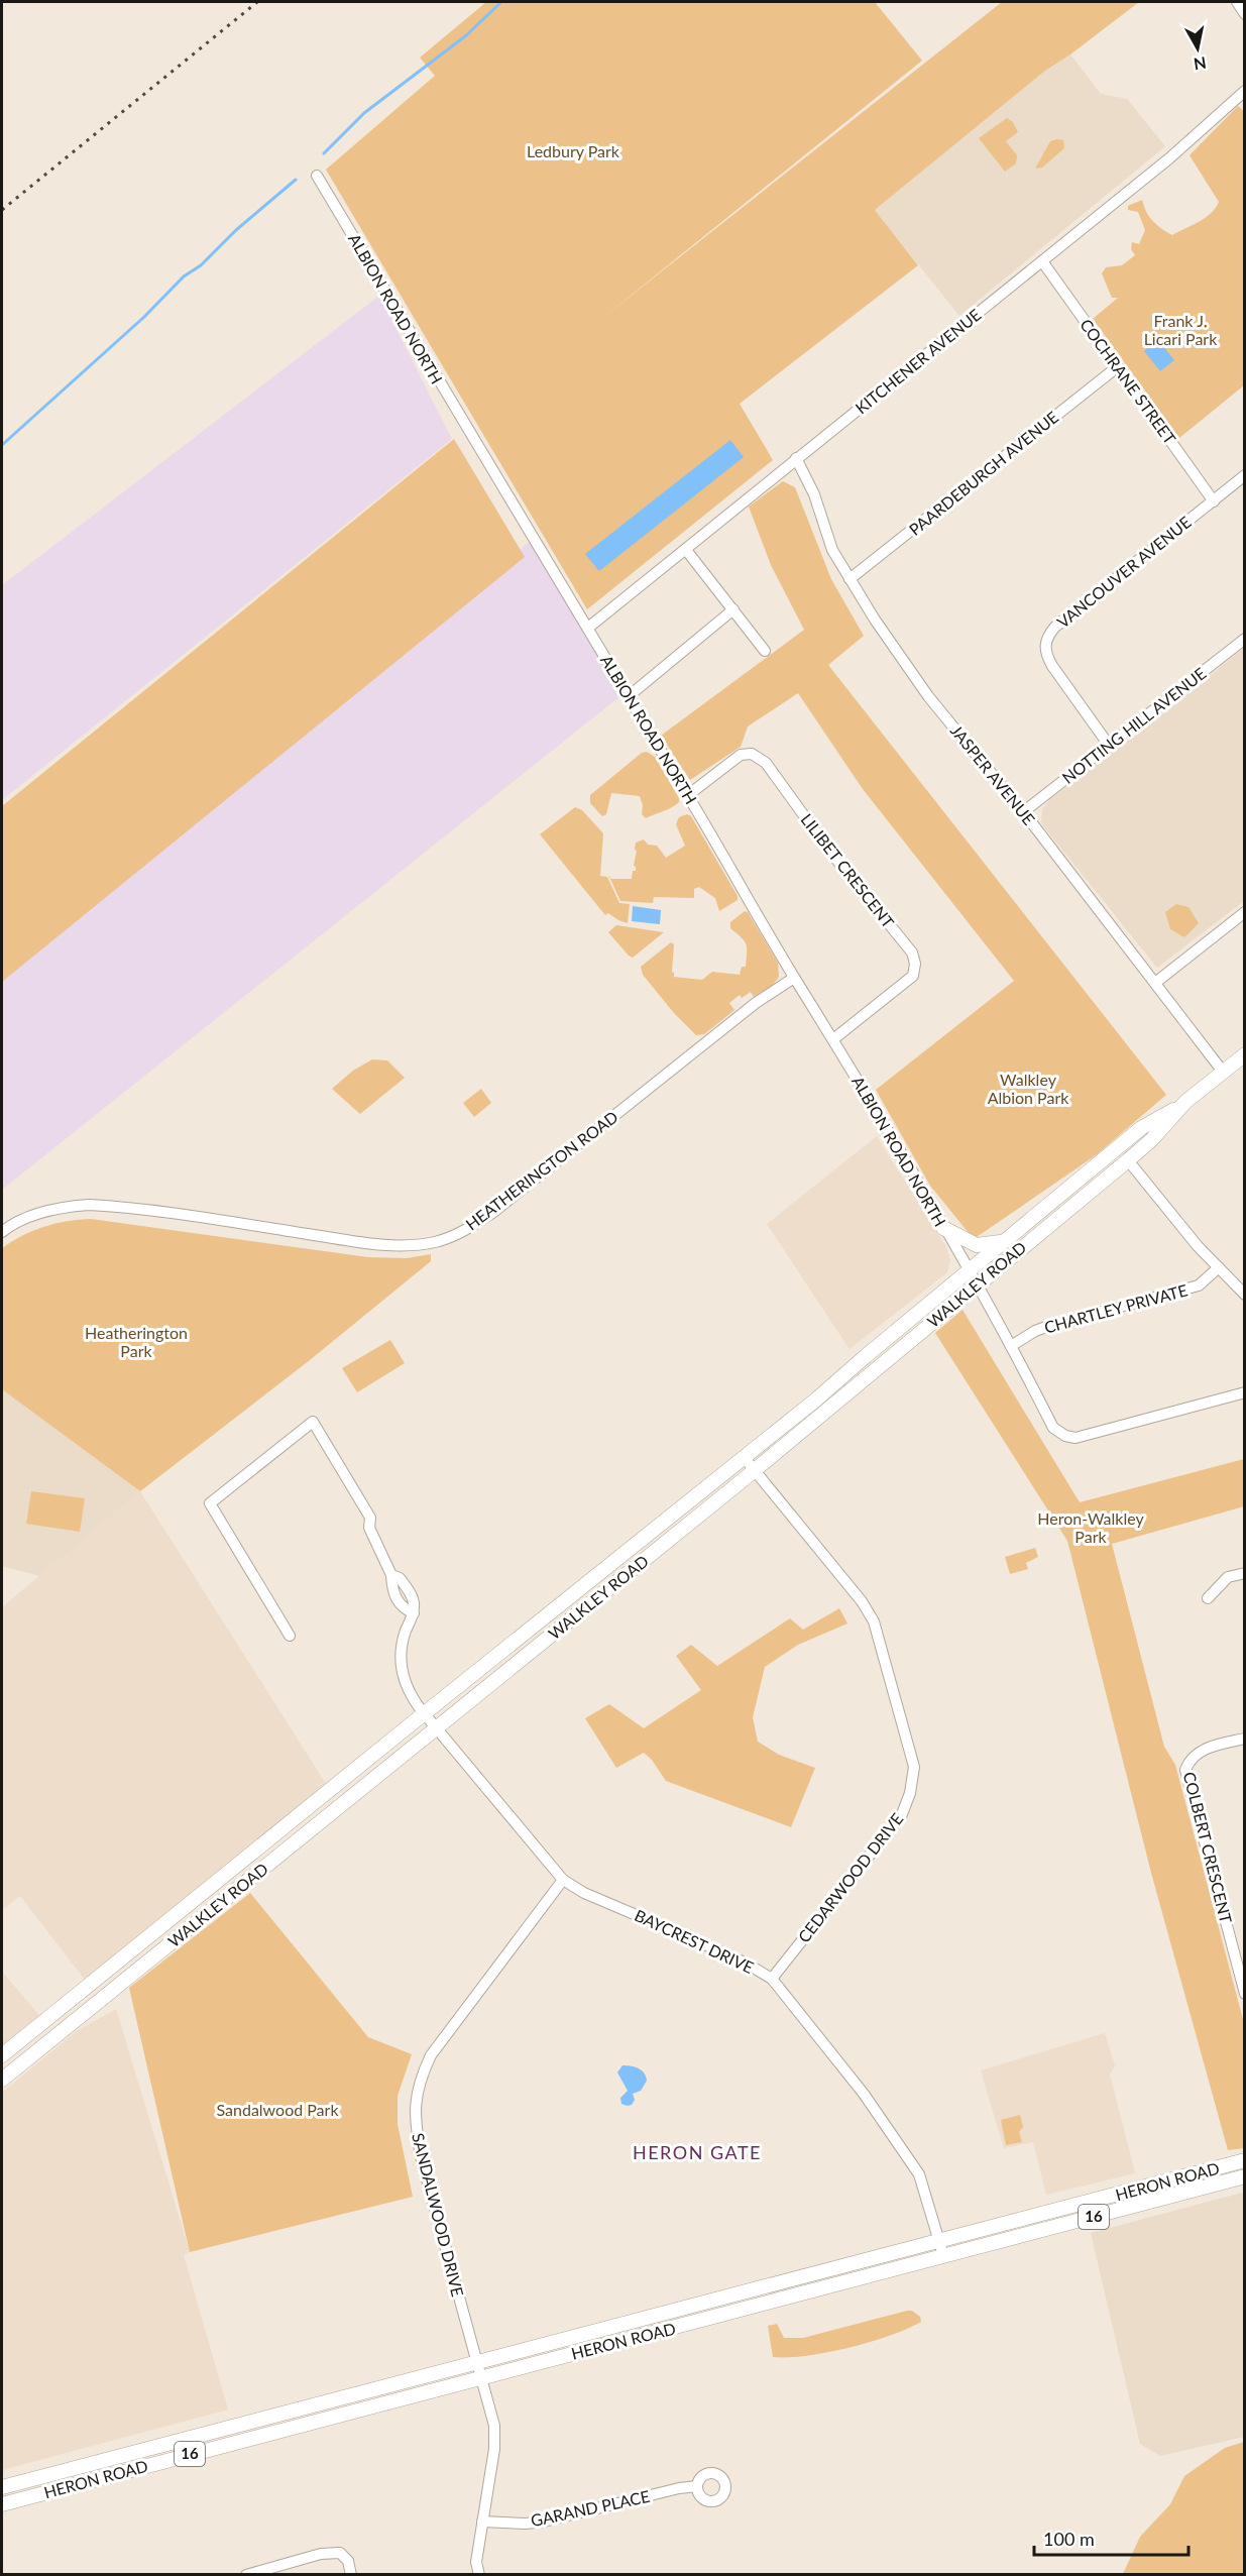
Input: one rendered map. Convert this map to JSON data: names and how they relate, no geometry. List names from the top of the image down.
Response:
{
  "streets": {
    "main road": ["WALKLEY ROAD", "HERON ROAD", "16"],
    "street": [
      "ALBION ROAD NORTH",
      "KITCHENER AVENUE",
      "COCHRANE STREET",
      "PAARDEBURGH AVENUE",
      "VANCOUVER AVENUE",
      "NOTTING HILL AVENUE",
      "JASPER AVENUE",
      "LILIBET CRESCENT",
      "HEATHERINGTON ROAD",
      "CHARTLEY PRIVATE",
      "COLBERT CRESCENT",
      "CEDARWOOD DRIVE",
      "BAYCREST DRIVE",
      "SANDALWOOD DRIVE",
      "GARAND PLACE"
    ]
  },
  "crossings": [
    ["ALBION ROAD NORTH", "KITCHENER AVENUE"],
    ["ALBION ROAD NORTH", "LILIBET CRESCENT"],
    ["ALBION ROAD NORTH", "HEATHERINGTON ROAD"],
    ["ALBION ROAD NORTH", "WALKLEY ROAD"],
    ["ALBION ROAD NORTH", "CHARTLEY PRIVATE"],
    ["KITCHENER AVENUE", "COCHRANE STREET"],
    ["KITCHENER AVENUE", "JASPER AVENUE"],
    ["COCHRANE STREET", "PAARDEBURGH AVENUE"],
    ["COCHRANE STREET", "VANCOUVER AVENUE"],
    ["PAARDEBURGH AVENUE", "JASPER AVENUE"],
    ["VANCOUVER AVENUE", "NOTTING HILL AVENUE"],
    ["NOTTING HILL AVENUE", "JASPER AVENUE"],
    ["JASPER AVENUE", "WALKLEY ROAD"],
    ["WALKLEY ROAD", "CEDARWOOD DRIVE"],
    ["WALKLEY ROAD", "BAYCREST DRIVE"],
    ["CEDARWOOD DRIVE", "BAYCREST DRIVE"],
    ["BAYCREST DRIVE", "HERON ROAD"],
    ["BAYCREST DRIVE", "SANDALWOOD DRIVE"],
    ["HERON ROAD", "SANDALWOOD DRIVE"],
    ["SANDALWOOD DRIVE", "GARAND PLACE"]
  ],
  "districts": ["HERON GATE"],
  "parks": [
    "Ledbury Park",
    "Frank J. Licari Park",
    "Walkley Albion Park",
    "Heatherington Park",
    "Heron-Walkley Park",
    "Sandalwood Park"
  ],
  "scale_bar": "100 m",
  "north": "bottom"
}
